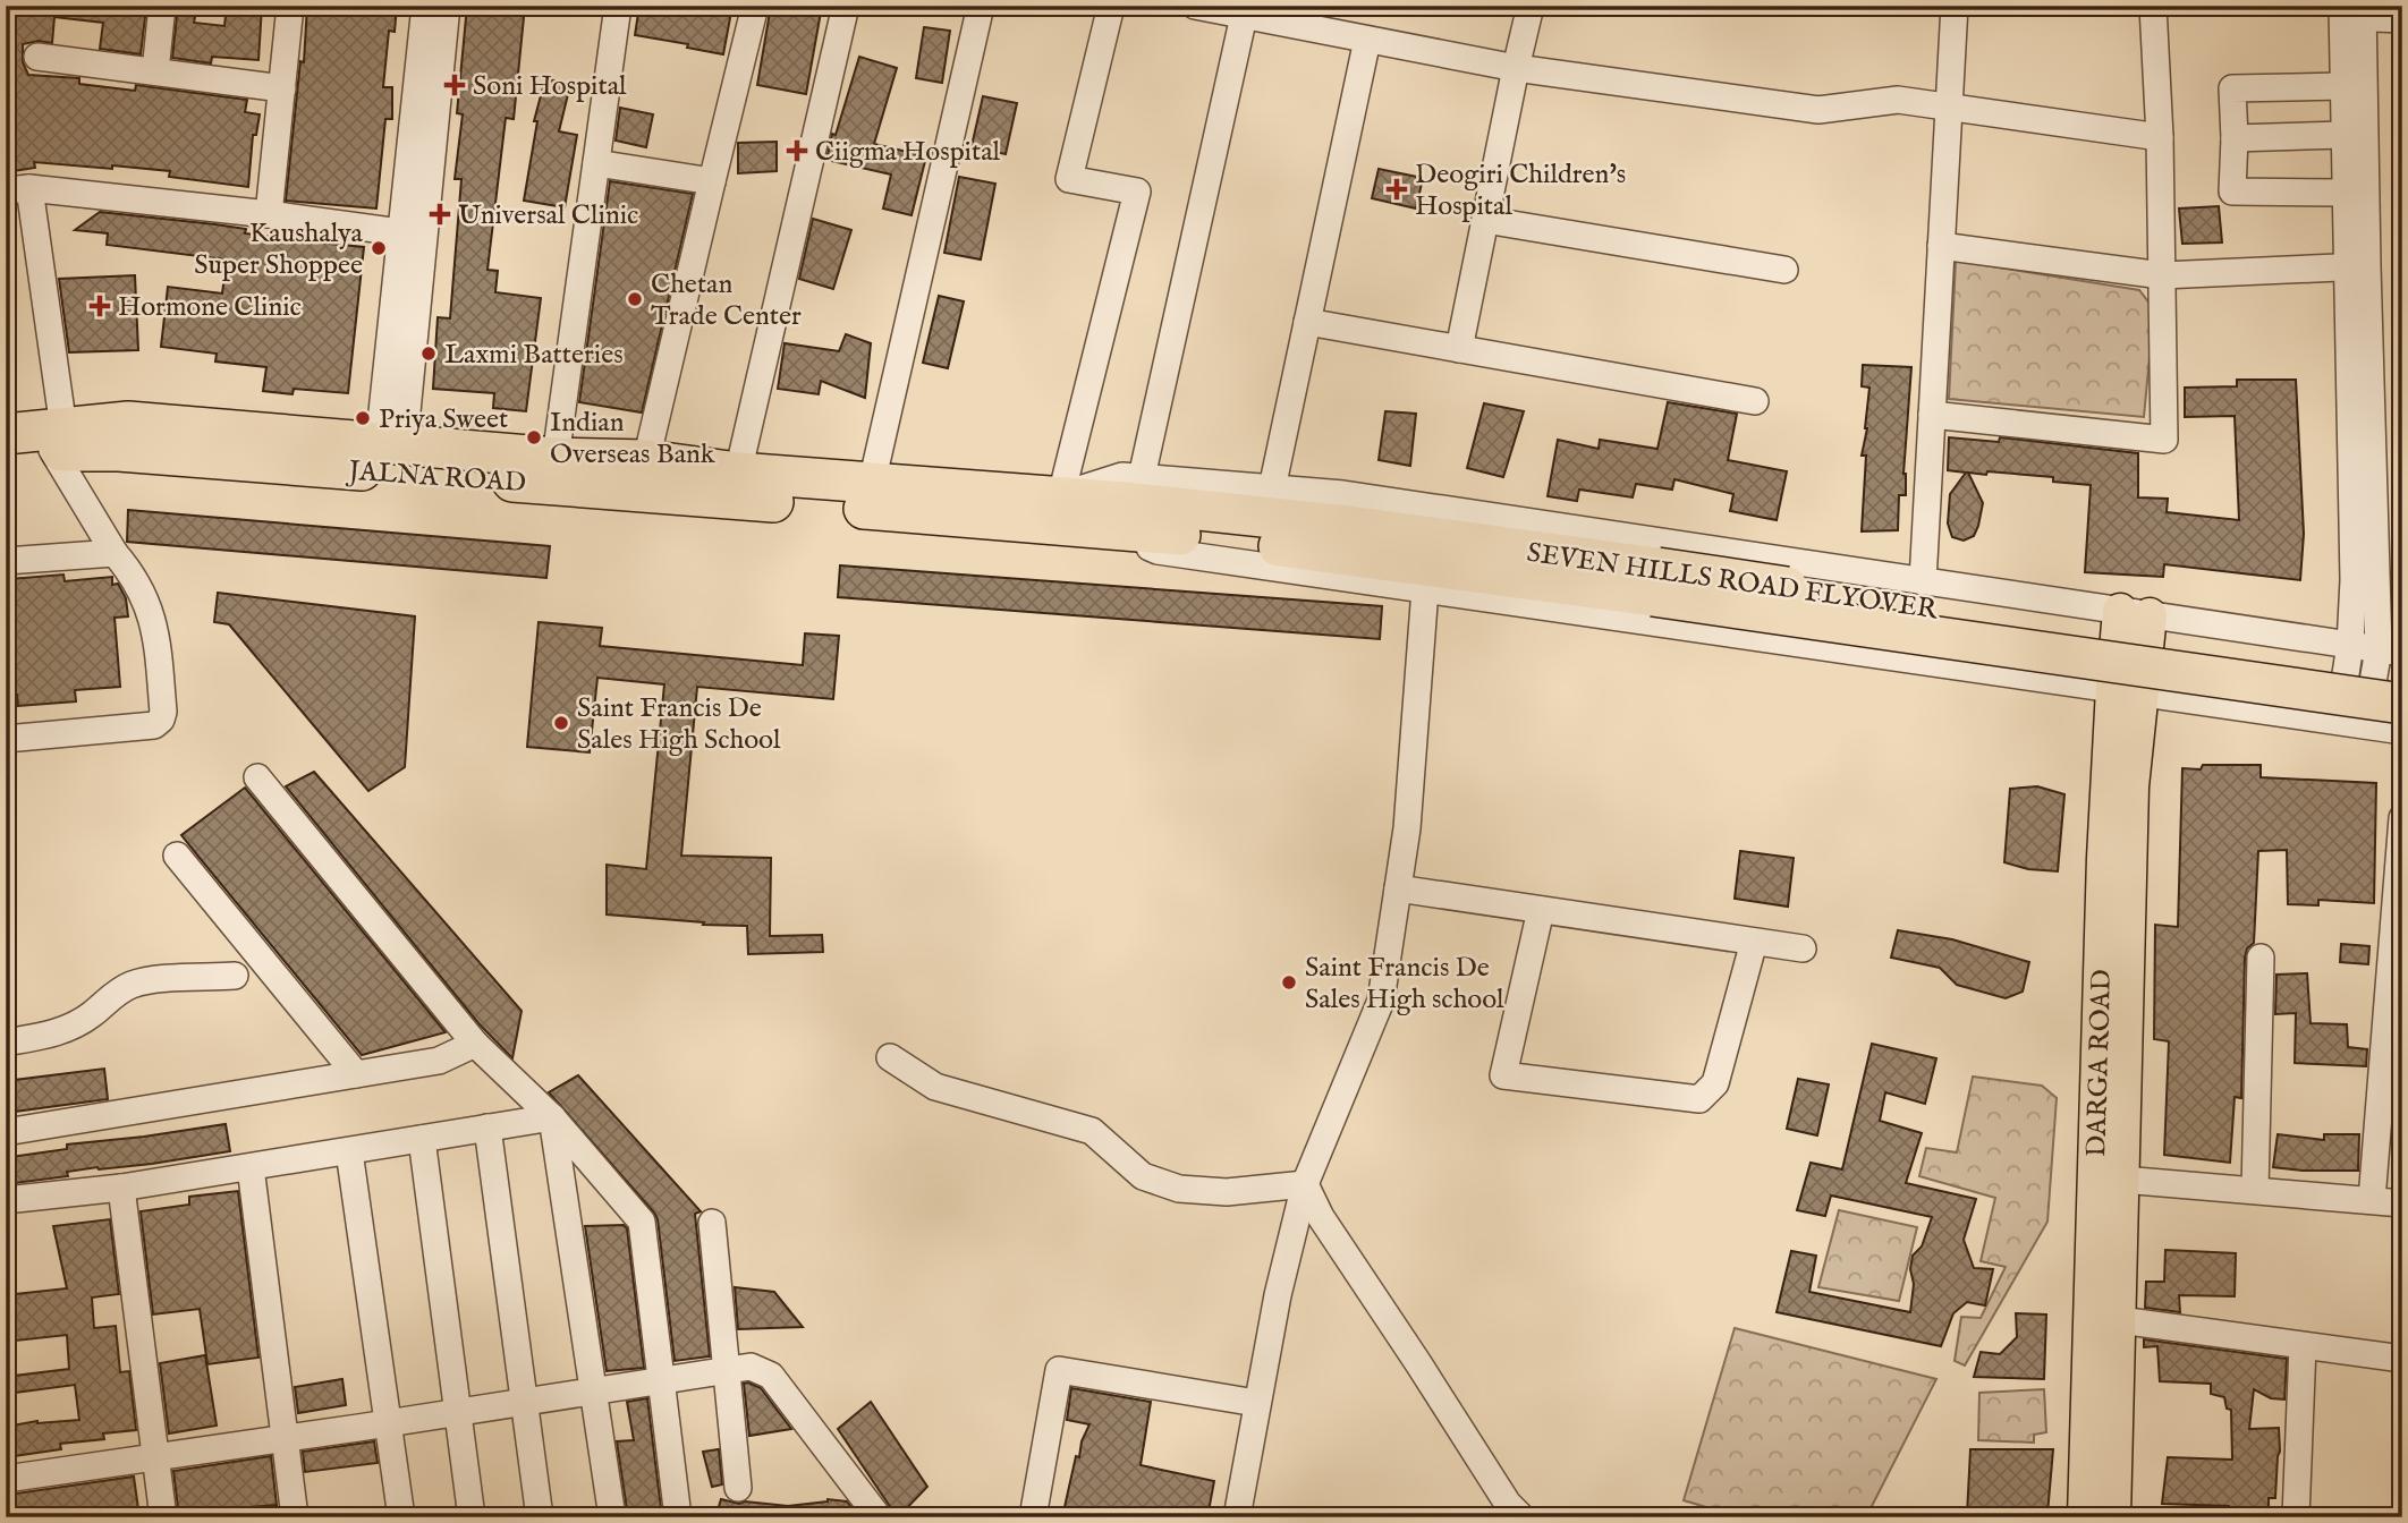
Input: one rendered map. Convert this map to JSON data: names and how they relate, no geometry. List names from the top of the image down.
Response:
{
  "streets": {
    "highway": ["JALNA ROAD", "SEVEN HILLS ROAD FLYOVER"],
    "main road": ["DARGA ROAD"]
  },
  "crossings": [
    ["JALNA ROAD", "SEVEN HILLS ROAD FLYOVER"]
  ],
  "places": {
    "health": [
      "Soni Hospital",
      "Ciigma Hospital",
      "Deogiri Children's Hospital",
      "Universal Clinic",
      "Hormone Clinic"
    ],
    "other": [
      "Kaushalya Super Shoppee",
      "Chetan Trade Center",
      "Laxmi Batteries",
      "Priya Sweet",
      "Indian Overseas Bank",
      "Saint Francis De Sales High School",
      "Saint Francis De Sales High school"
    ]
  }
}
